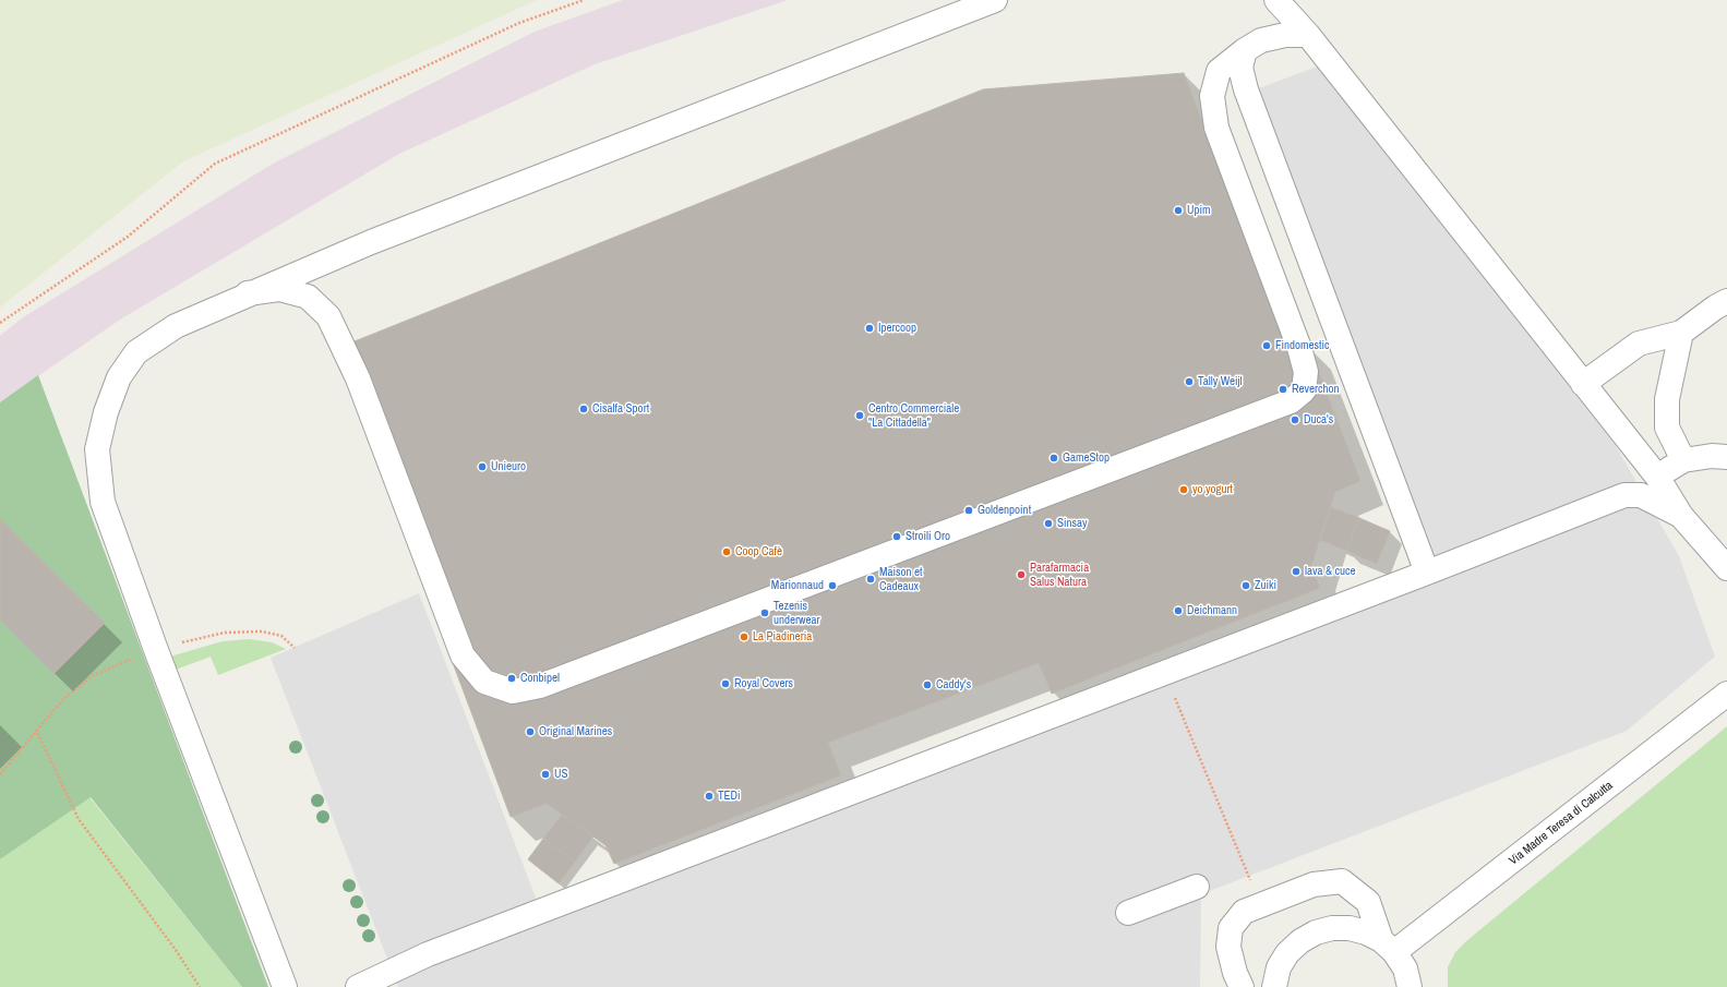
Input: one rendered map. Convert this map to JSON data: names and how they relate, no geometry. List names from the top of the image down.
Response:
{
  "streets": {
    "street": ["Via Madre Teresa di Calcutta"]
  },
  "places": [
    "Upim",
    "Ipercoop",
    "Findomestic",
    "Tally Weijl",
    "Reverchon",
    "Cisalfa Sport",
    "Centro Commerciale \"La Cittadella\"",
    "Duca's",
    "GameStop",
    "Unieuro",
    "yo yogurt",
    "Goldenpoint",
    "Sinsay",
    "Stroili Oro",
    "Coop Cafè",
    "lava & cuce",
    "Parafarmacia Salus Natura",
    "Maison et Cadeaux",
    "Marionnaud",
    "Zuiki",
    "Deichmann",
    "Tezenis underwear",
    "La Piadineria",
    "Conbipel",
    "Royal Covers",
    "Caddy's",
    "Original Marines",
    "US",
    "TEDi"
  ]
}
